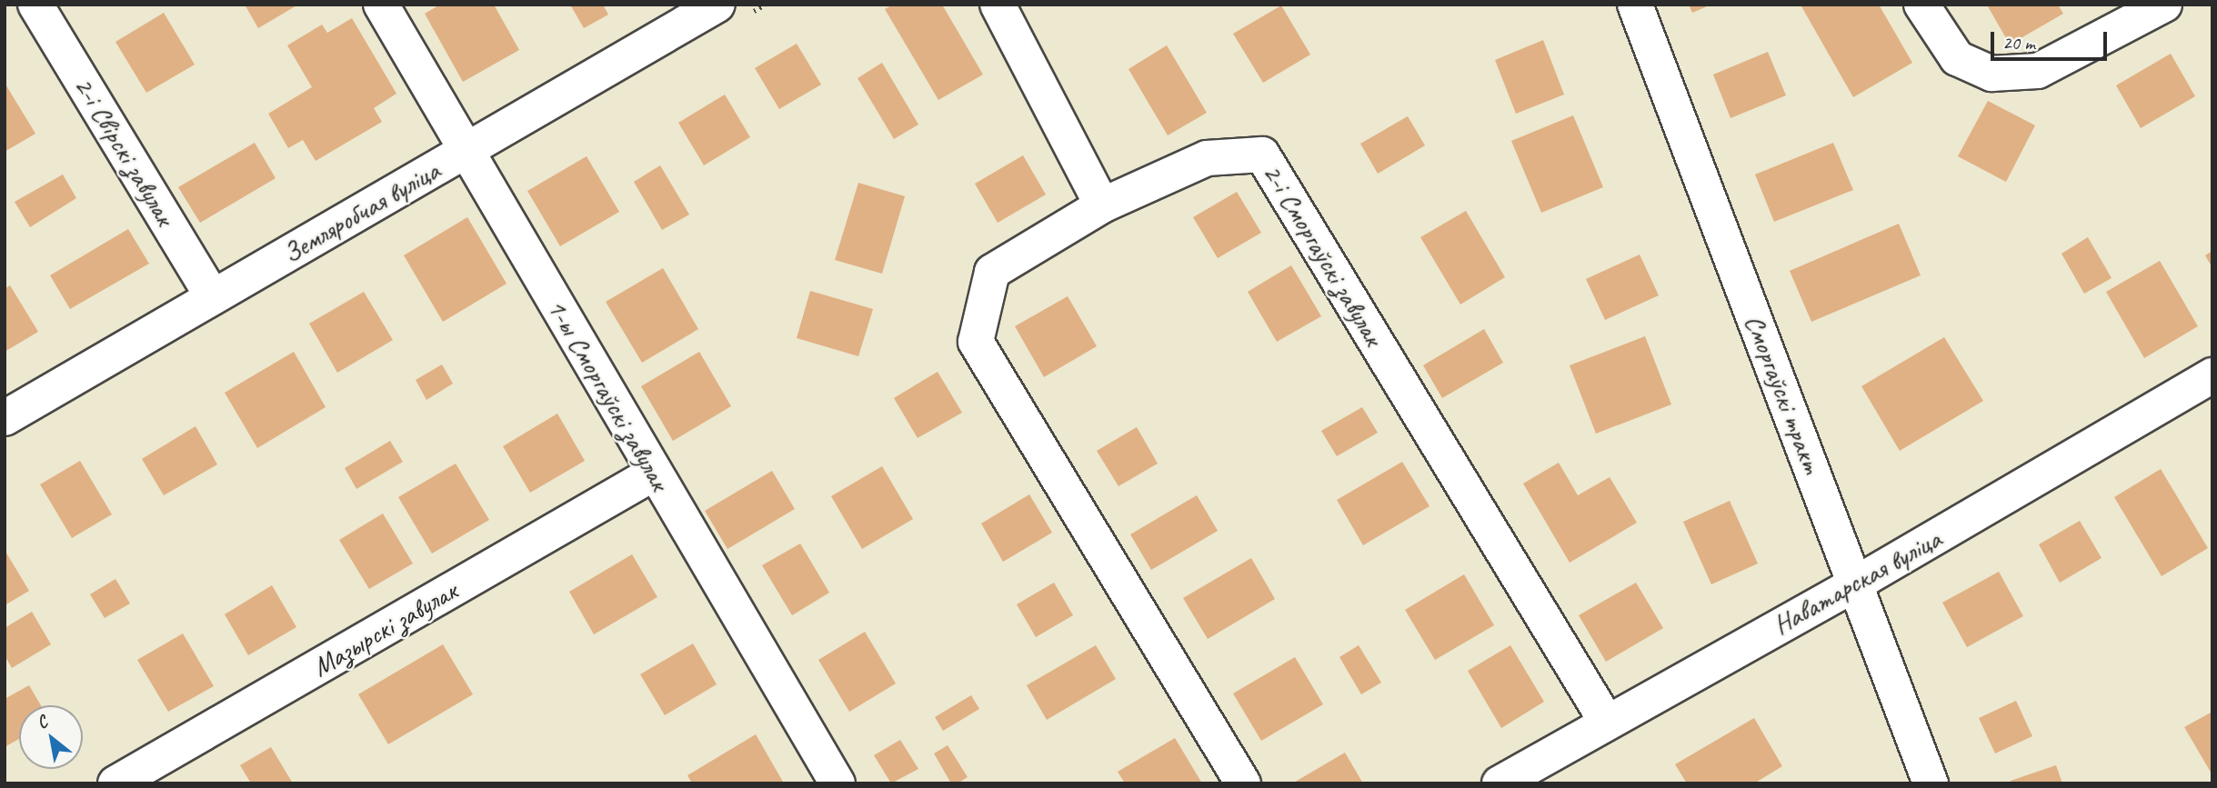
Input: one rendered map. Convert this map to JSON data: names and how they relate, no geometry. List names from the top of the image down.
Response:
{
  "streets": {
    "street": [
      "2-і Свірскі завулак",
      "Земляробчая вуліца",
      "2-і Сморгаўскі завулак",
      "Сморгаўскі тракт",
      "1-ы Сморгаўскі завулак",
      "Наватарская вуліца",
      "Мазырскі завулак"
    ]
  },
  "crossings": [
    ["2-і Свірскі завулак", "Земляробчая вуліца"],
    ["Земляробчая вуліца", "1-ы Сморгаўскі завулак"],
    ["2-і Сморгаўскі завулак", "Наватарская вуліца"],
    ["Сморгаўскі тракт", "Наватарская вуліца"],
    ["1-ы Сморгаўскі завулак", "Мазырскі завулак"]
  ],
  "scale_bar": "20 m",
  "north": "top left"
}
